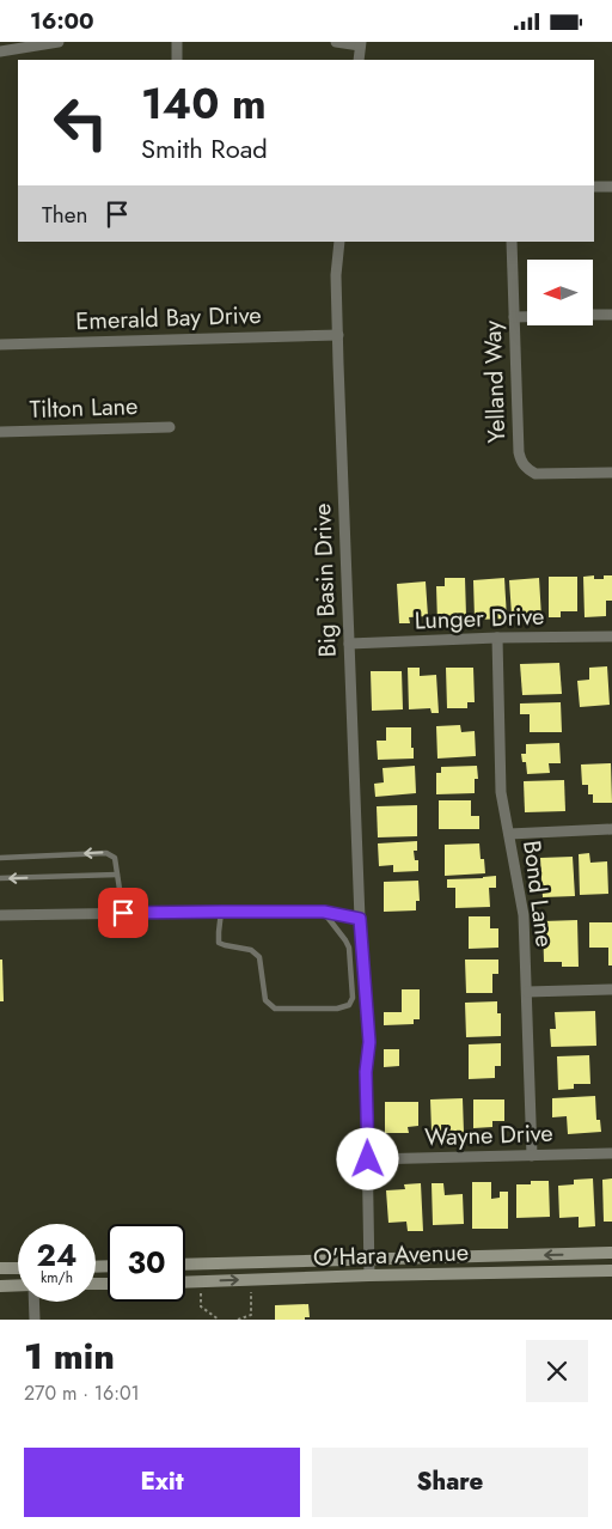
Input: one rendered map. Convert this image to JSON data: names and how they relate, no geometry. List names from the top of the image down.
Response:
{
  "streets": {
    "street": [
      "Emerald Bay Drive",
      "Yelland Way",
      "Tilton Lane",
      "Big Basin Drive",
      "Lunger Drive",
      "Bond Lane",
      "Wayne Drive",
      "O'Hara Avenue"
    ]
  },
  "crossings": [
    ["Emerald Bay Drive", "Big Basin Drive"],
    ["Big Basin Drive", "Lunger Drive"],
    ["Big Basin Drive", "Wayne Drive"],
    ["Big Basin Drive", "O'Hara Avenue"],
    ["Lunger Drive", "Bond Lane"],
    ["Bond Lane", "Wayne Drive"]
  ],
  "north": "left",
  "page": {
    "status": "16:00",
    "turn": ["140 m", "Smith Road"],
    "then": "Then",
    "speed": "24 km/h",
    "limit": "30",
    "heading": ["1 min", "270 m · 16:01"],
    "buttons": ["Exit", "Share"]
  }
}
